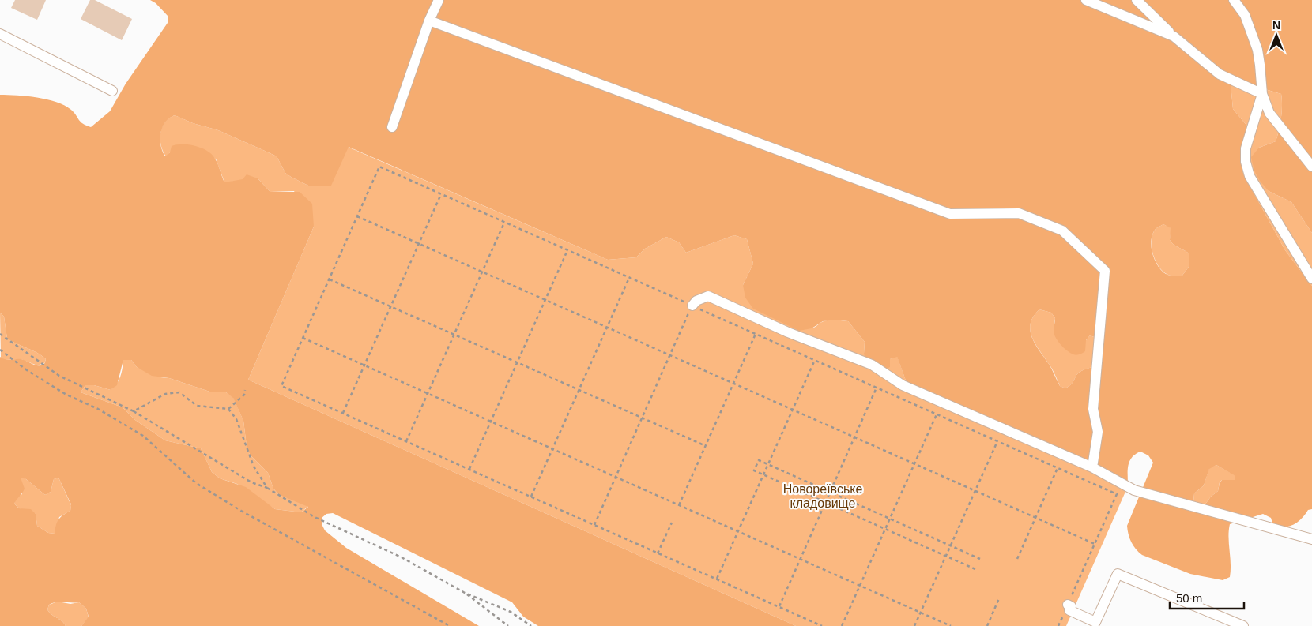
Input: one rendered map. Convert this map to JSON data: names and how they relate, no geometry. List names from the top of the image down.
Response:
{
  "parks": ["Новореївське кладовище"],
  "scale_bar": "50 m",
  "north": "top"
}
